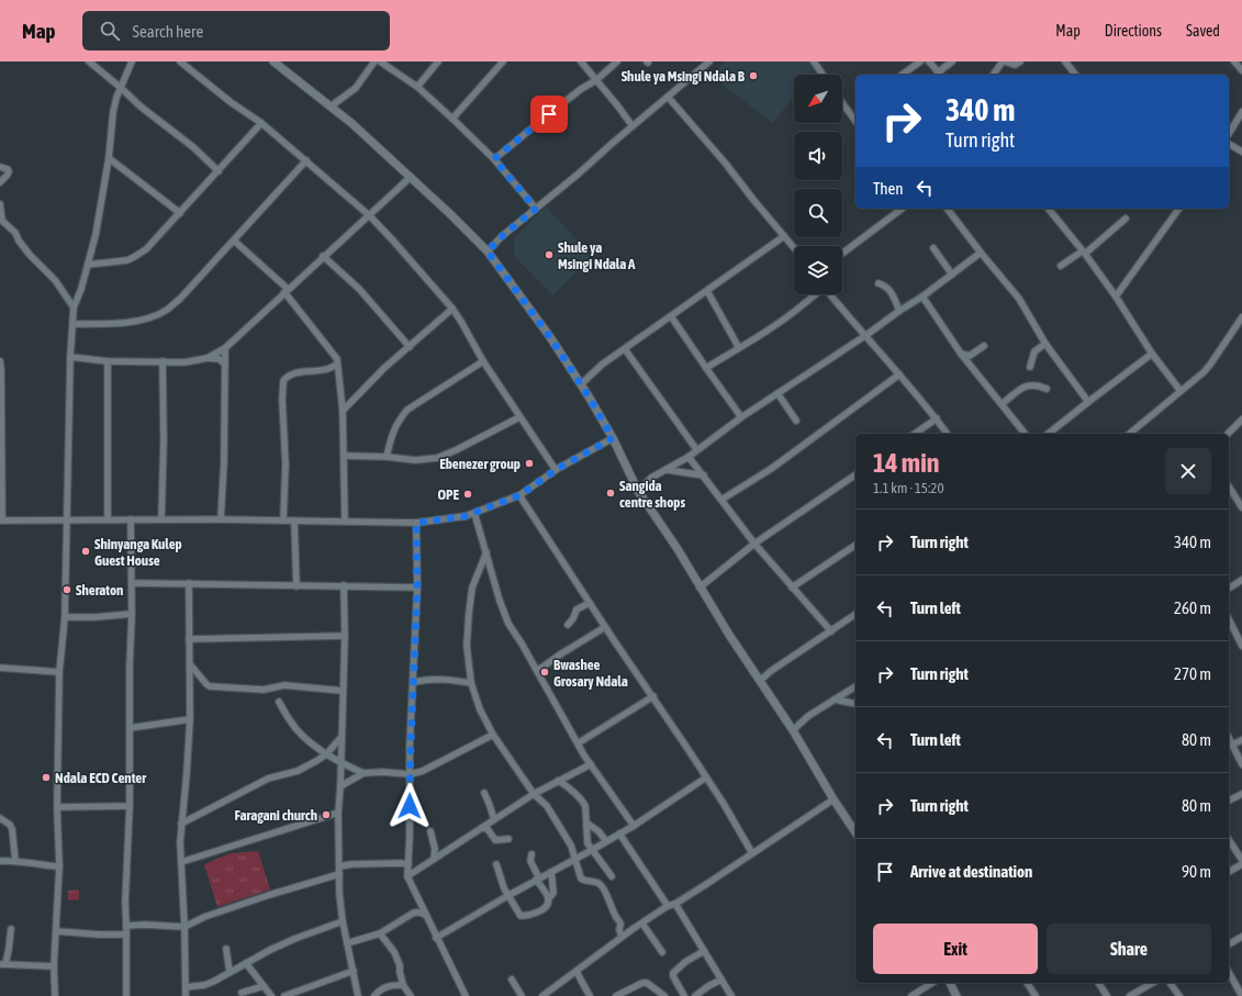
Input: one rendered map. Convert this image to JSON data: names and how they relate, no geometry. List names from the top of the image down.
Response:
{
  "places": [
    "Shule ya Msingi Ndala B",
    "Shule ya Msingi Ndala A",
    "Ebenezer group",
    "Sangida centre shops",
    "OPE",
    "Shinyanga Kulep Guest House",
    "Sheraton",
    "Bwashee Grosary Ndala",
    "Ndala ECD Center",
    "Faragani church"
  ],
  "north": "bottom left",
  "page": {
    "header": "Map",
    "search": "Search here",
    "nav": ["Map", "Directions", "Saved"],
    "turn": ["340 m", "Turn right"],
    "then": "Then",
    "heading": ["14 min", "1.1 km · 15:20"],
    "list": [
      {
        "name": "Turn right",
        "value": "340 m"
      },
      {
        "name": "Turn left",
        "value": "260 m"
      },
      {
        "name": "Turn right",
        "value": "270 m"
      },
      {
        "name": "Turn left",
        "value": "80 m"
      },
      {
        "name": "Turn right",
        "value": "80 m"
      },
      {
        "name": "Arrive at destination",
        "value": "90 m"
      }
    ],
    "buttons": ["Exit", "Share"]
  }
}
